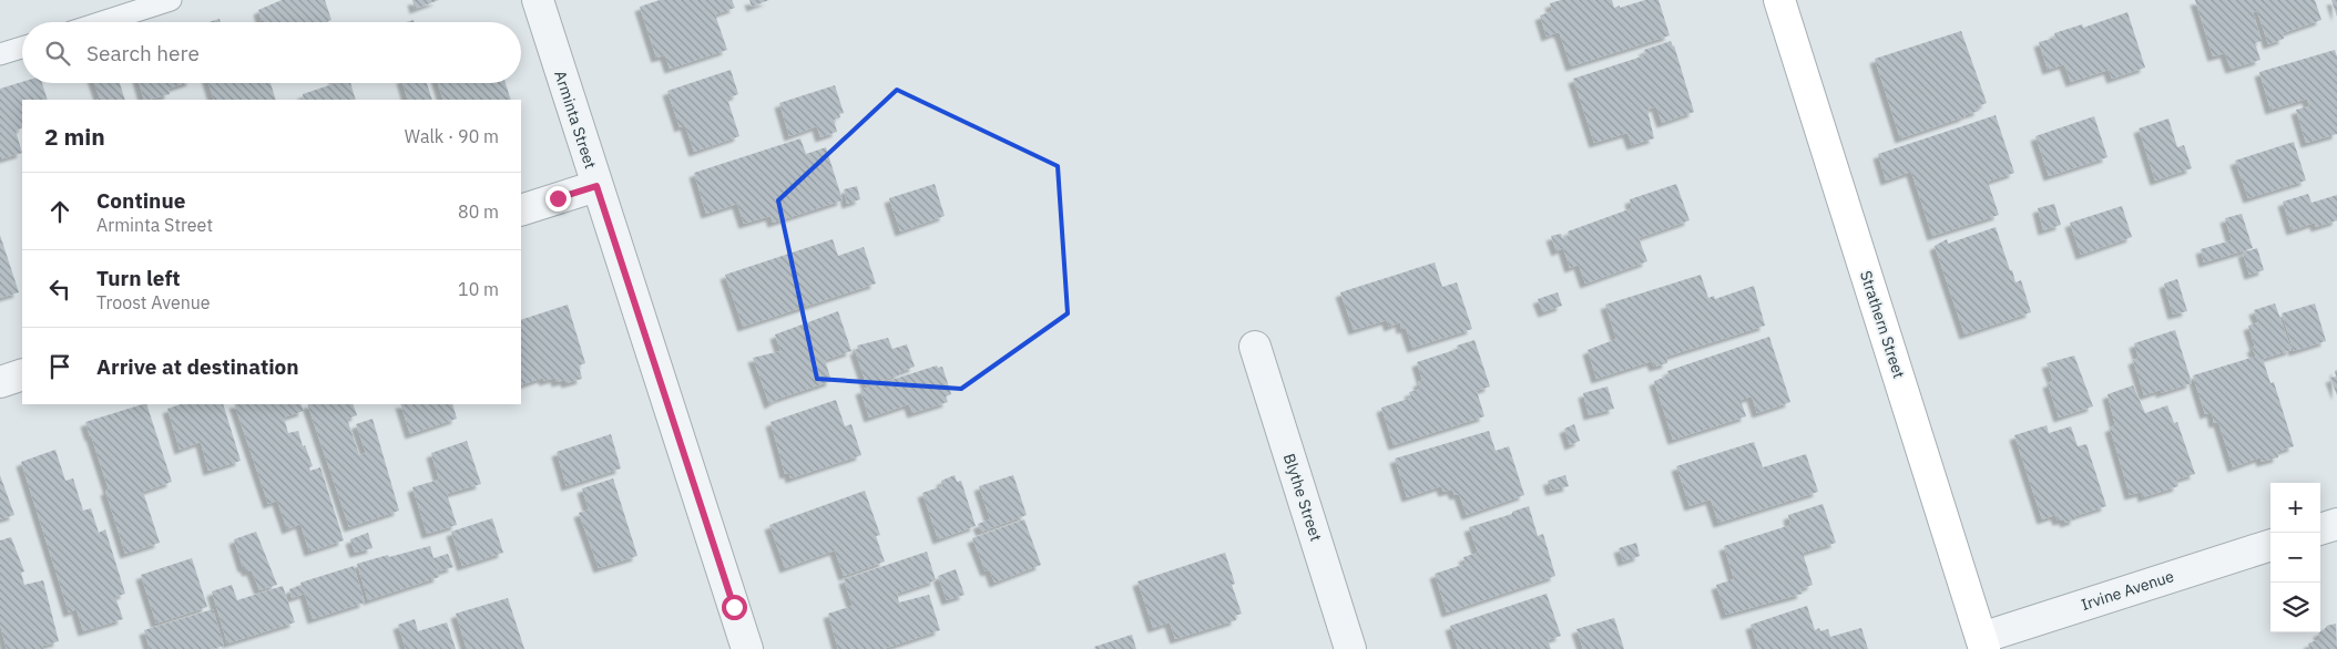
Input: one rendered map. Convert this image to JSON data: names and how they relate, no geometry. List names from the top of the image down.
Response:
{
  "streets": {
    "main road": ["Strathern Street"],
    "street": ["Arminta Street", "Blythe Street", "Irvine Avenue"]
  },
  "crossings": [
    ["Strathern Street", "Irvine Avenue"]
  ],
  "page": {
    "search": "Search here",
    "heading": ["2 min", "Walk · 90 m"],
    "list": [
      ["Continue", "Arminta Street", "80 m"],
      ["Turn left", "Troost Avenue", "10 m"],
      "Arrive at destination"
    ],
    "map_buttons": ["+", "−"]
  }
}
